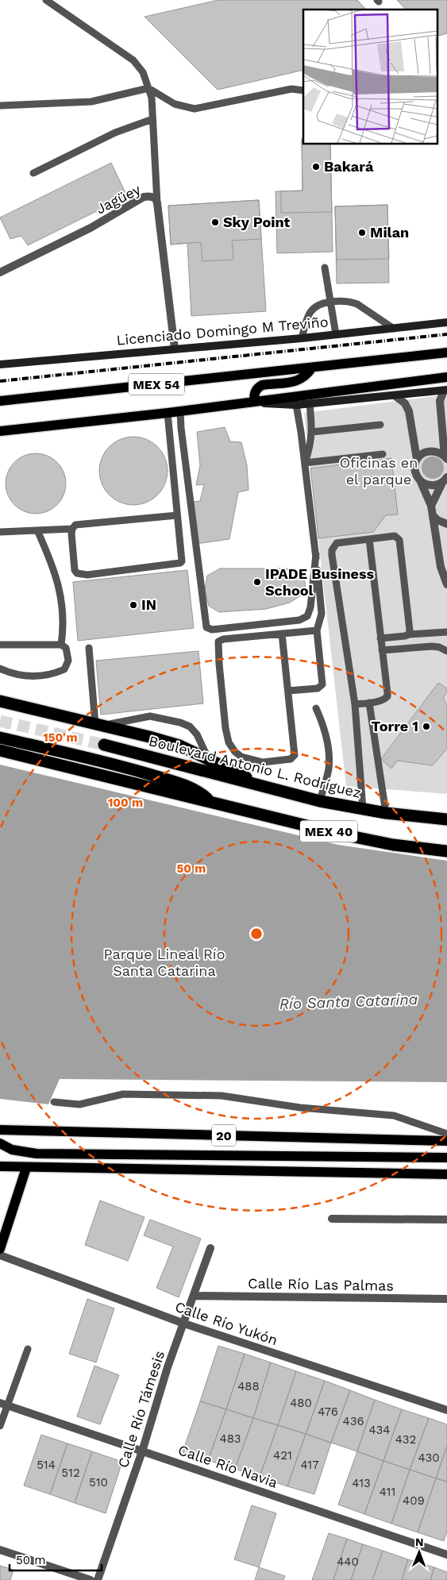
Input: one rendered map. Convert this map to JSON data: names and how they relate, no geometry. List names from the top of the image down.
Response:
{
  "streets": {
    "highway": ["Boulevard Antonio L. Rodríguez", "MEX 40"],
    "main road": ["Licenciado Domingo M Treviño", "MEX 54", "20"],
    "street": [
      "Jagüey",
      "Calle Río Las Palmas",
      "Calle Río Yukón",
      "Calle Río Támesis",
      "Calle Río Navia"
    ]
  },
  "crossings": [
    ["Jagüey", "Licenciado Domingo M Treviño"],
    ["Calle Río Las Palmas", "Calle Río Támesis"],
    ["Calle Río Yukón", "Calle Río Támesis"],
    ["Calle Río Támesis", "Calle Río Navia"]
  ],
  "water": ["Río Santa Catarina"],
  "parks": ["Oficinas en el parque", "Parque Lineal Río Santa Catarina"],
  "places": [
    "Bakará",
    "Sky Point",
    "Milan",
    "IPADE Business School",
    "IN",
    "Torre 1"
  ],
  "house_numbers": [
    "488",
    "480",
    "476",
    "436",
    "434",
    "483",
    "432",
    "421",
    "430",
    "514",
    "417",
    "512",
    "510",
    "413",
    "411",
    "409",
    "440"
  ],
  "scale_bar": "50 m",
  "north": "top",
  "rings": ["150 m", "100 m", "50 m"]
}
